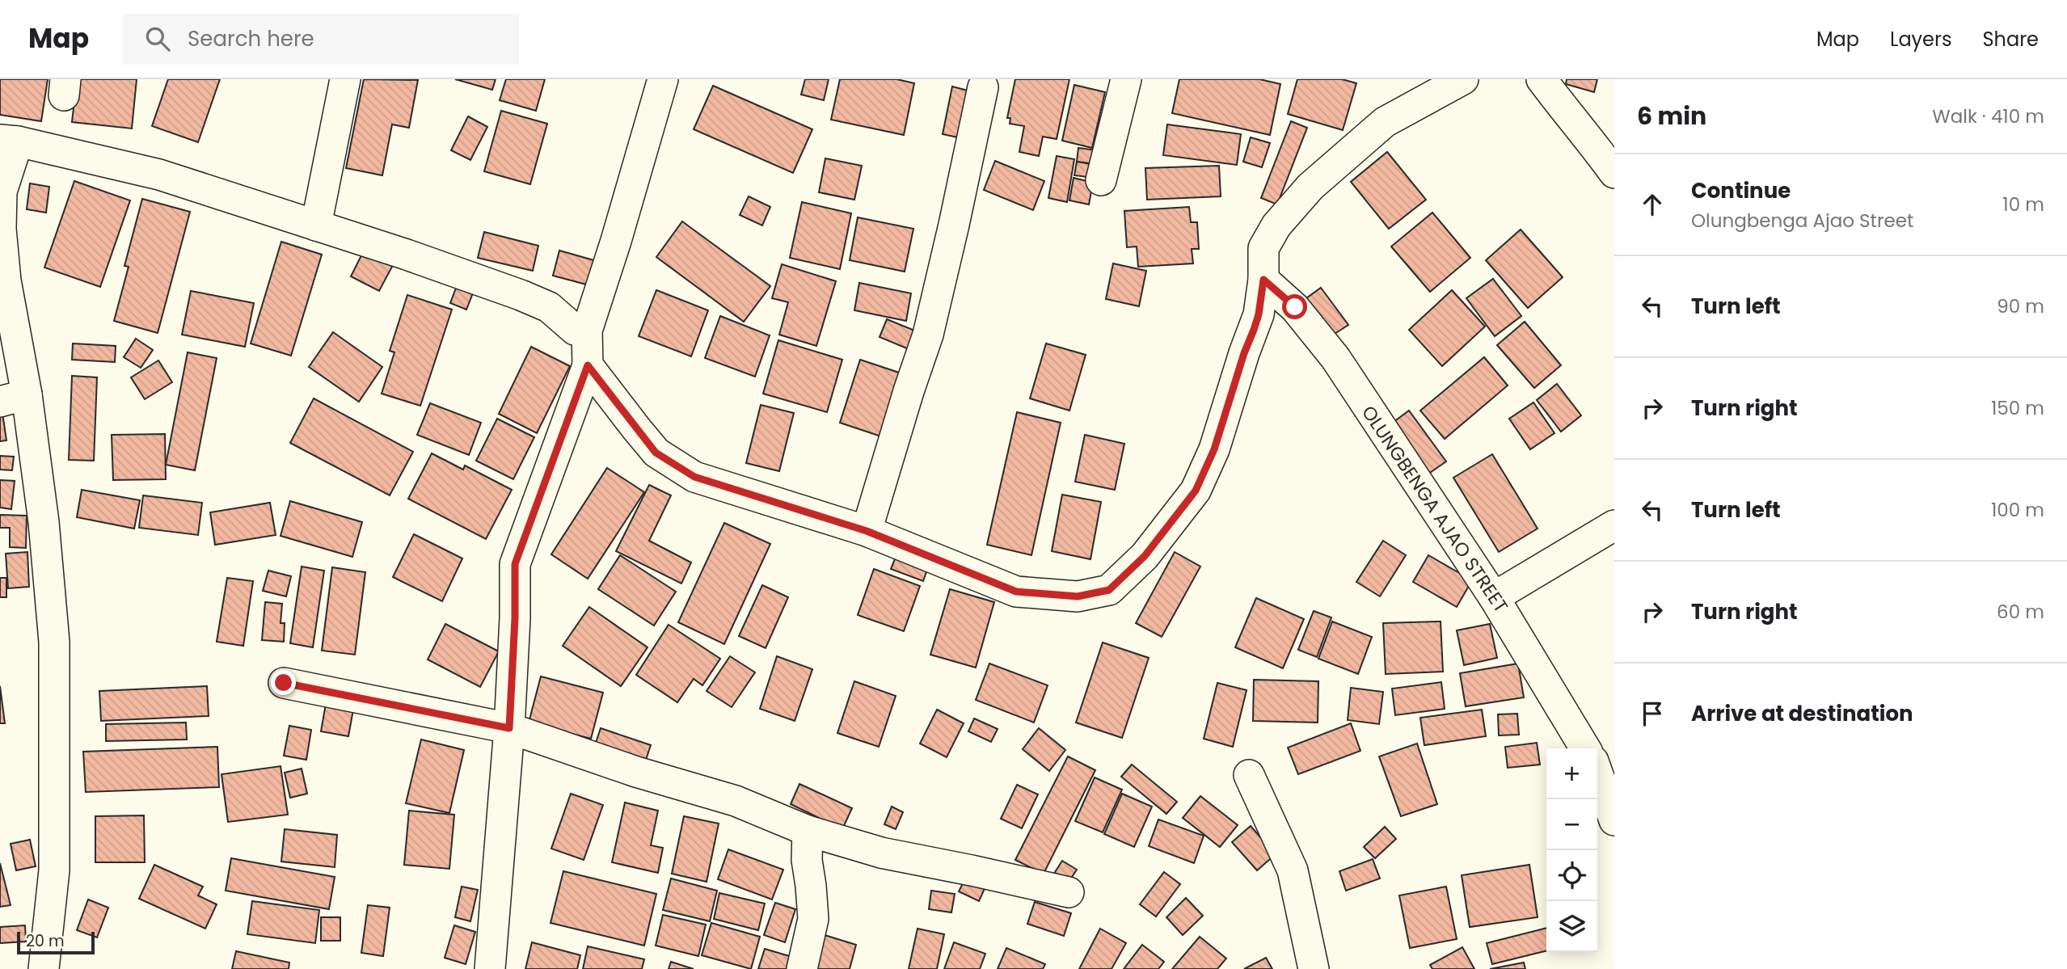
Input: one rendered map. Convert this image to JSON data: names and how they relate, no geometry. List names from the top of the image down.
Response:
{
  "streets": {
    "street": ["OLUNGBENGA AJAO STREET"]
  },
  "scale_bar": "20 m",
  "page": {
    "header": "Map",
    "search": "Search here",
    "nav": ["Map", "Layers", "Share"],
    "heading": ["6 min", "Walk · 410 m"],
    "list": [
      ["Continue", "Olungbenga Ajao Street", "10 m"],
      ["Turn left", "90 m"],
      ["Turn right", "150 m"],
      ["Turn left", "100 m"],
      ["Turn right", "60 m"],
      "Arrive at destination"
    ],
    "map_buttons": ["+", "−"],
    "scale": "20 m"
  }
}
